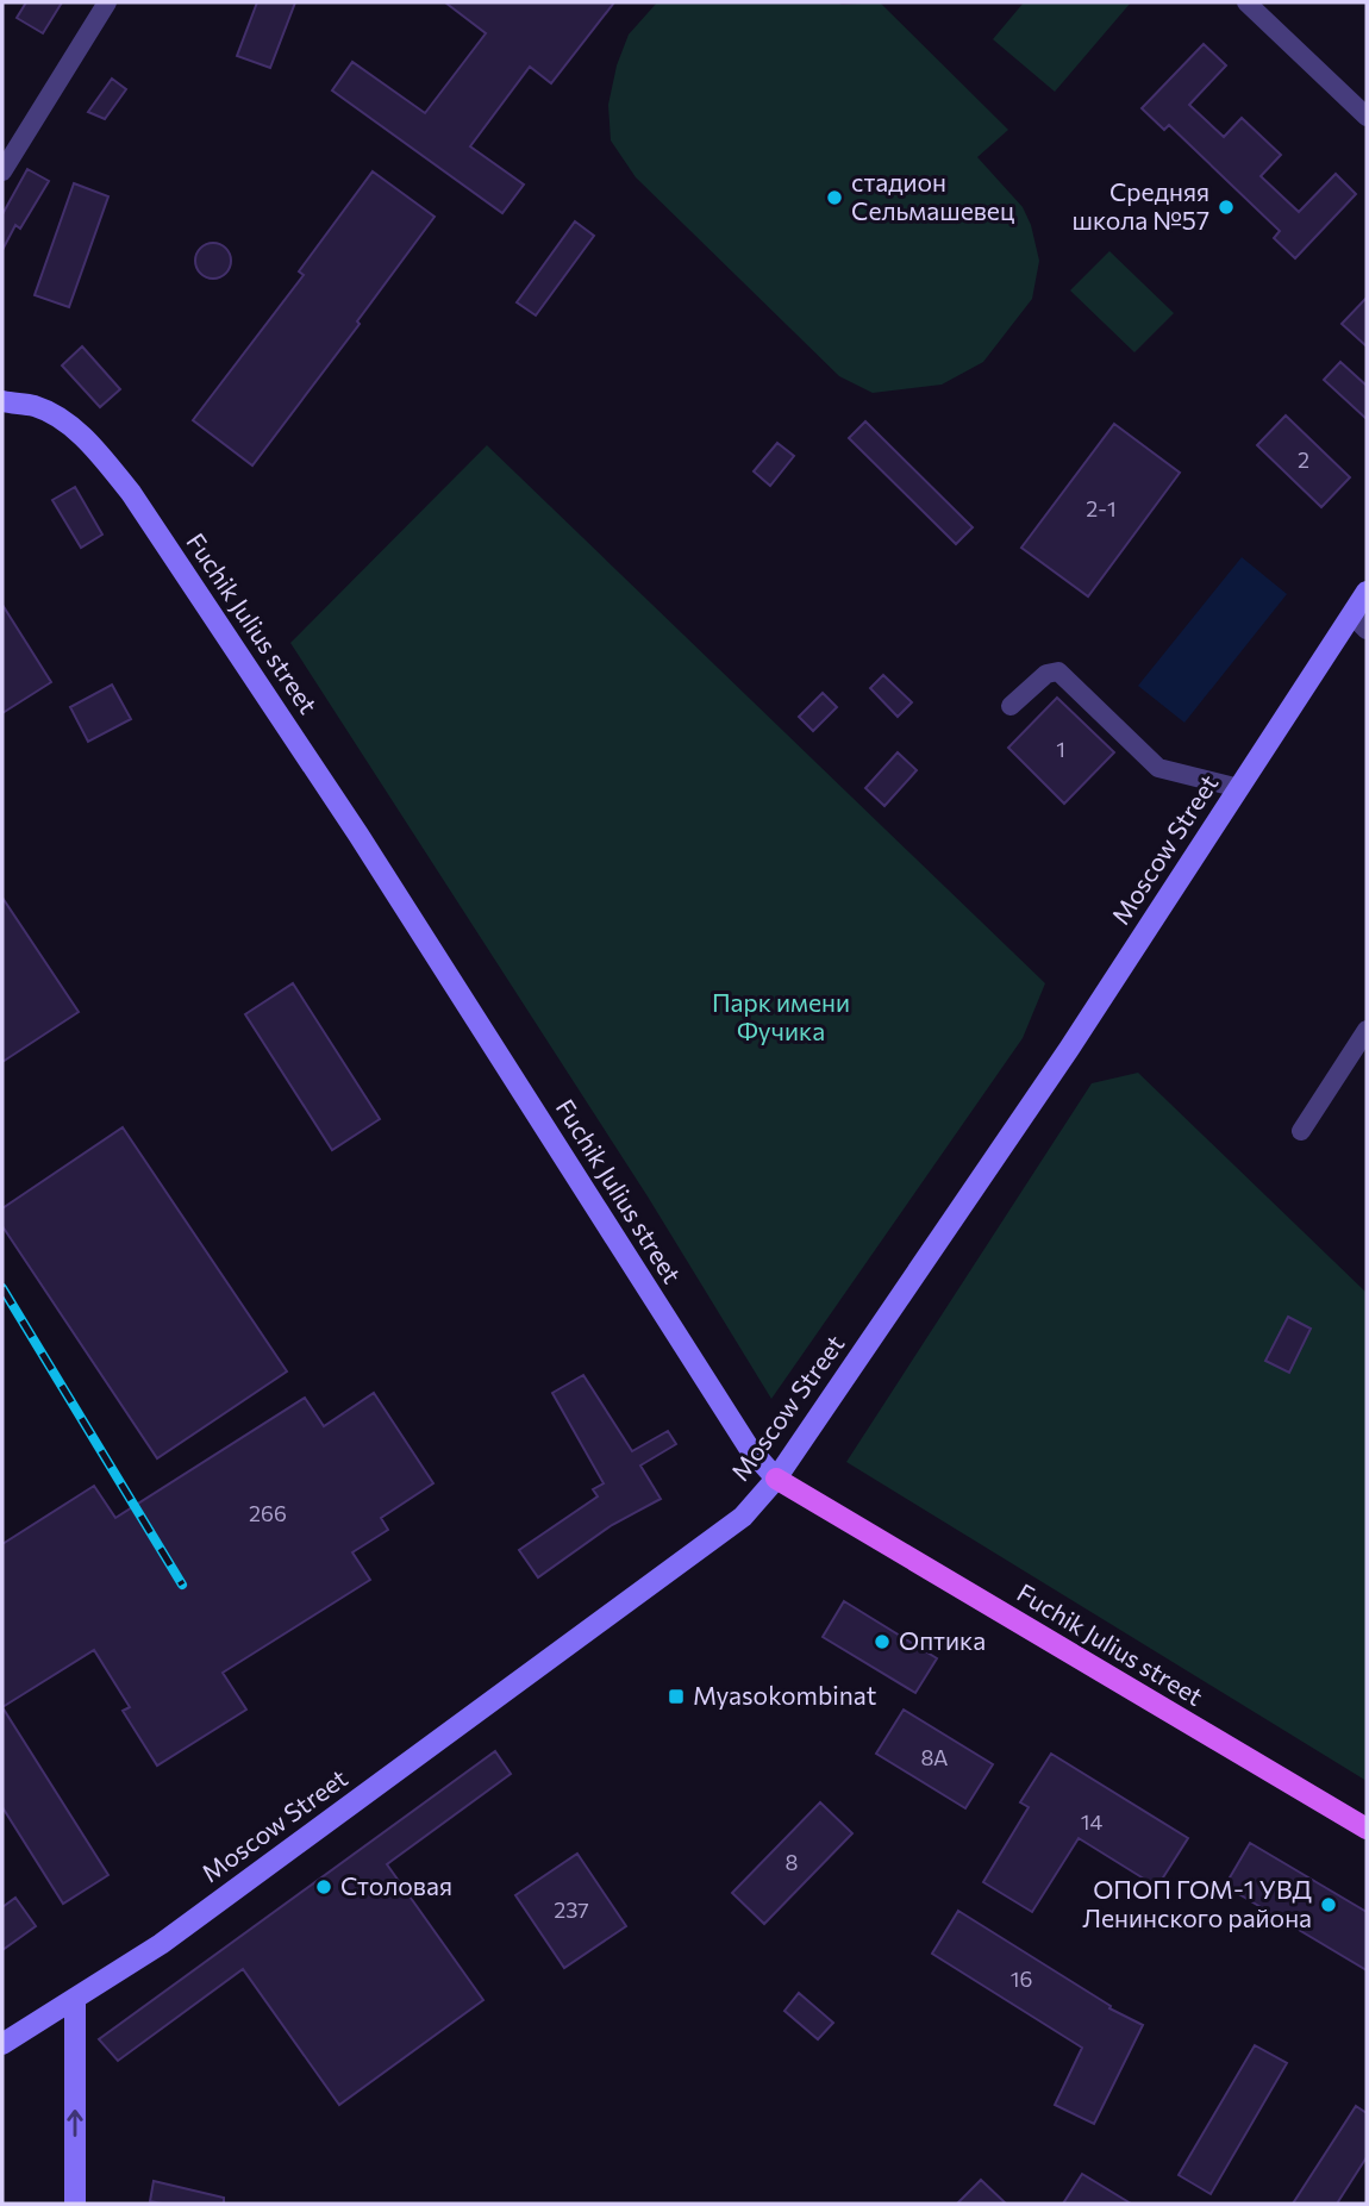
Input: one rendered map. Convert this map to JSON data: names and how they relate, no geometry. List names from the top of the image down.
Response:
{
  "streets": {
    "main road": ["Fuchik Julius street", "Moscow Street"]
  },
  "crossings": [
    ["Fuchik Julius street", "Moscow Street"]
  ],
  "parks": ["Парк имени Фучика"],
  "places": {
    "other": [
      "стадион Сельмашевец",
      "Средняя школа №57",
      "Оптика",
      "Столовая",
      "ОПОП ГОМ-1 УВД Ленинского района"
    ],
    "transit": ["Myasokombinat"]
  },
  "house_numbers": [
    "2",
    "2-1",
    "1",
    "266",
    "8А",
    "14",
    "8",
    "237",
    "16"
  ]
}
